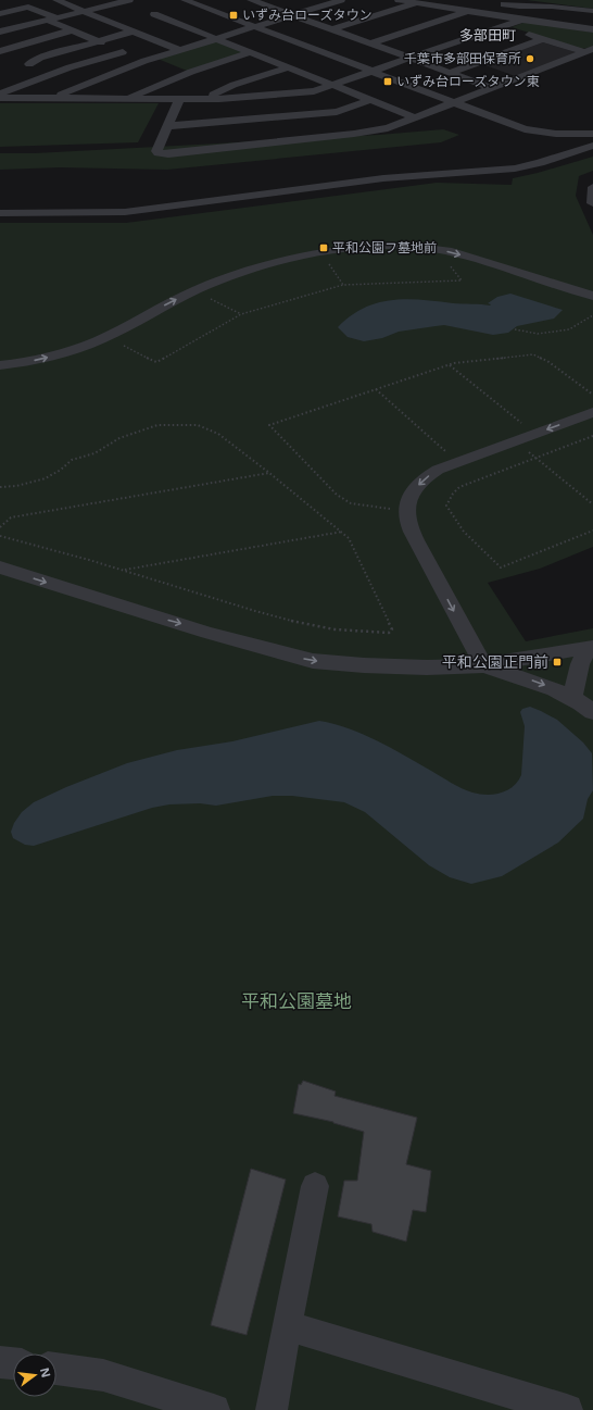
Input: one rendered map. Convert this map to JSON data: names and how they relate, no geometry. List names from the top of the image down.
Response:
{
  "districts": ["多部田町"],
  "parks": ["平和公園墓地"],
  "places": {
    "transit": [
      "いずみ台ローズタウン",
      "いずみ台ローズタウン東",
      "平和公園フ墓地前",
      "平和公園正門前"
    ],
    "other": ["千葉市多部田保育所"]
  },
  "north": "right"
}
